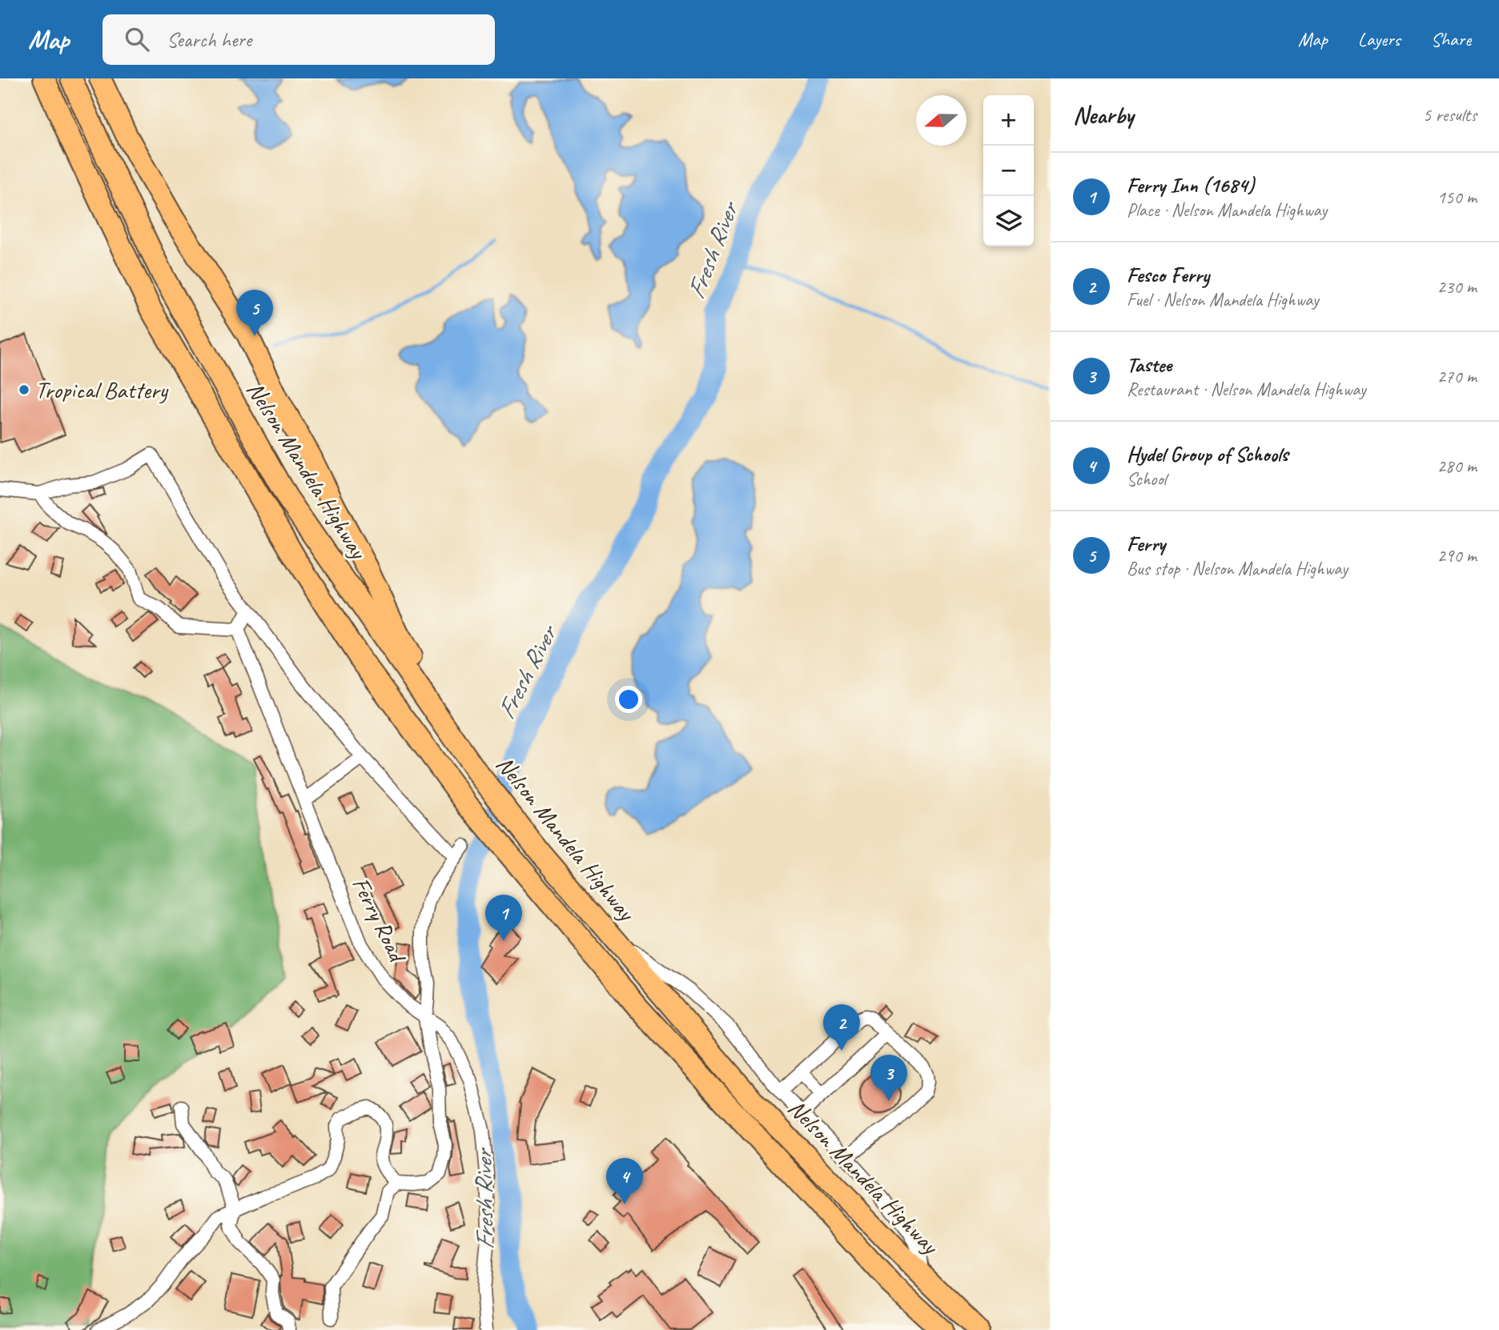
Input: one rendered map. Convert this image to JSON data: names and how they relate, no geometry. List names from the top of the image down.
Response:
{
  "streets": {
    "highway": ["Nelson Mandela Highway"],
    "street": ["Ferry Road"]
  },
  "water": ["Fresh River"],
  "places": ["Tropical Battery"],
  "north": "left",
  "page": {
    "header": "Map",
    "search": "Search here",
    "nav": ["Map", "Layers", "Share"],
    "heading": ["Nearby", "5 results"],
    "map_buttons": ["+", "−"],
    "list": [
      {
        "mark": "1",
        "name": "Ferry Inn (1684)",
        "note": "Place · Nelson Mandela Highway",
        "value": "150 m"
      },
      {
        "mark": "2",
        "name": "Fesco Ferry",
        "note": "Fuel · Nelson Mandela Highway",
        "value": "230 m"
      },
      {
        "mark": "3",
        "name": "Tastee",
        "note": "Restaurant · Nelson Mandela Highway",
        "value": "270 m"
      },
      {
        "mark": "4",
        "name": "Hydel Group of Schools",
        "note": "School",
        "value": "280 m"
      },
      {
        "mark": "5",
        "name": "Ferry",
        "note": "Bus stop · Nelson Mandela Highway",
        "value": "290 m"
      }
    ],
    "pins": [
      "5",
      "1",
      "2",
      "3",
      "4"
    ]
  }
}
